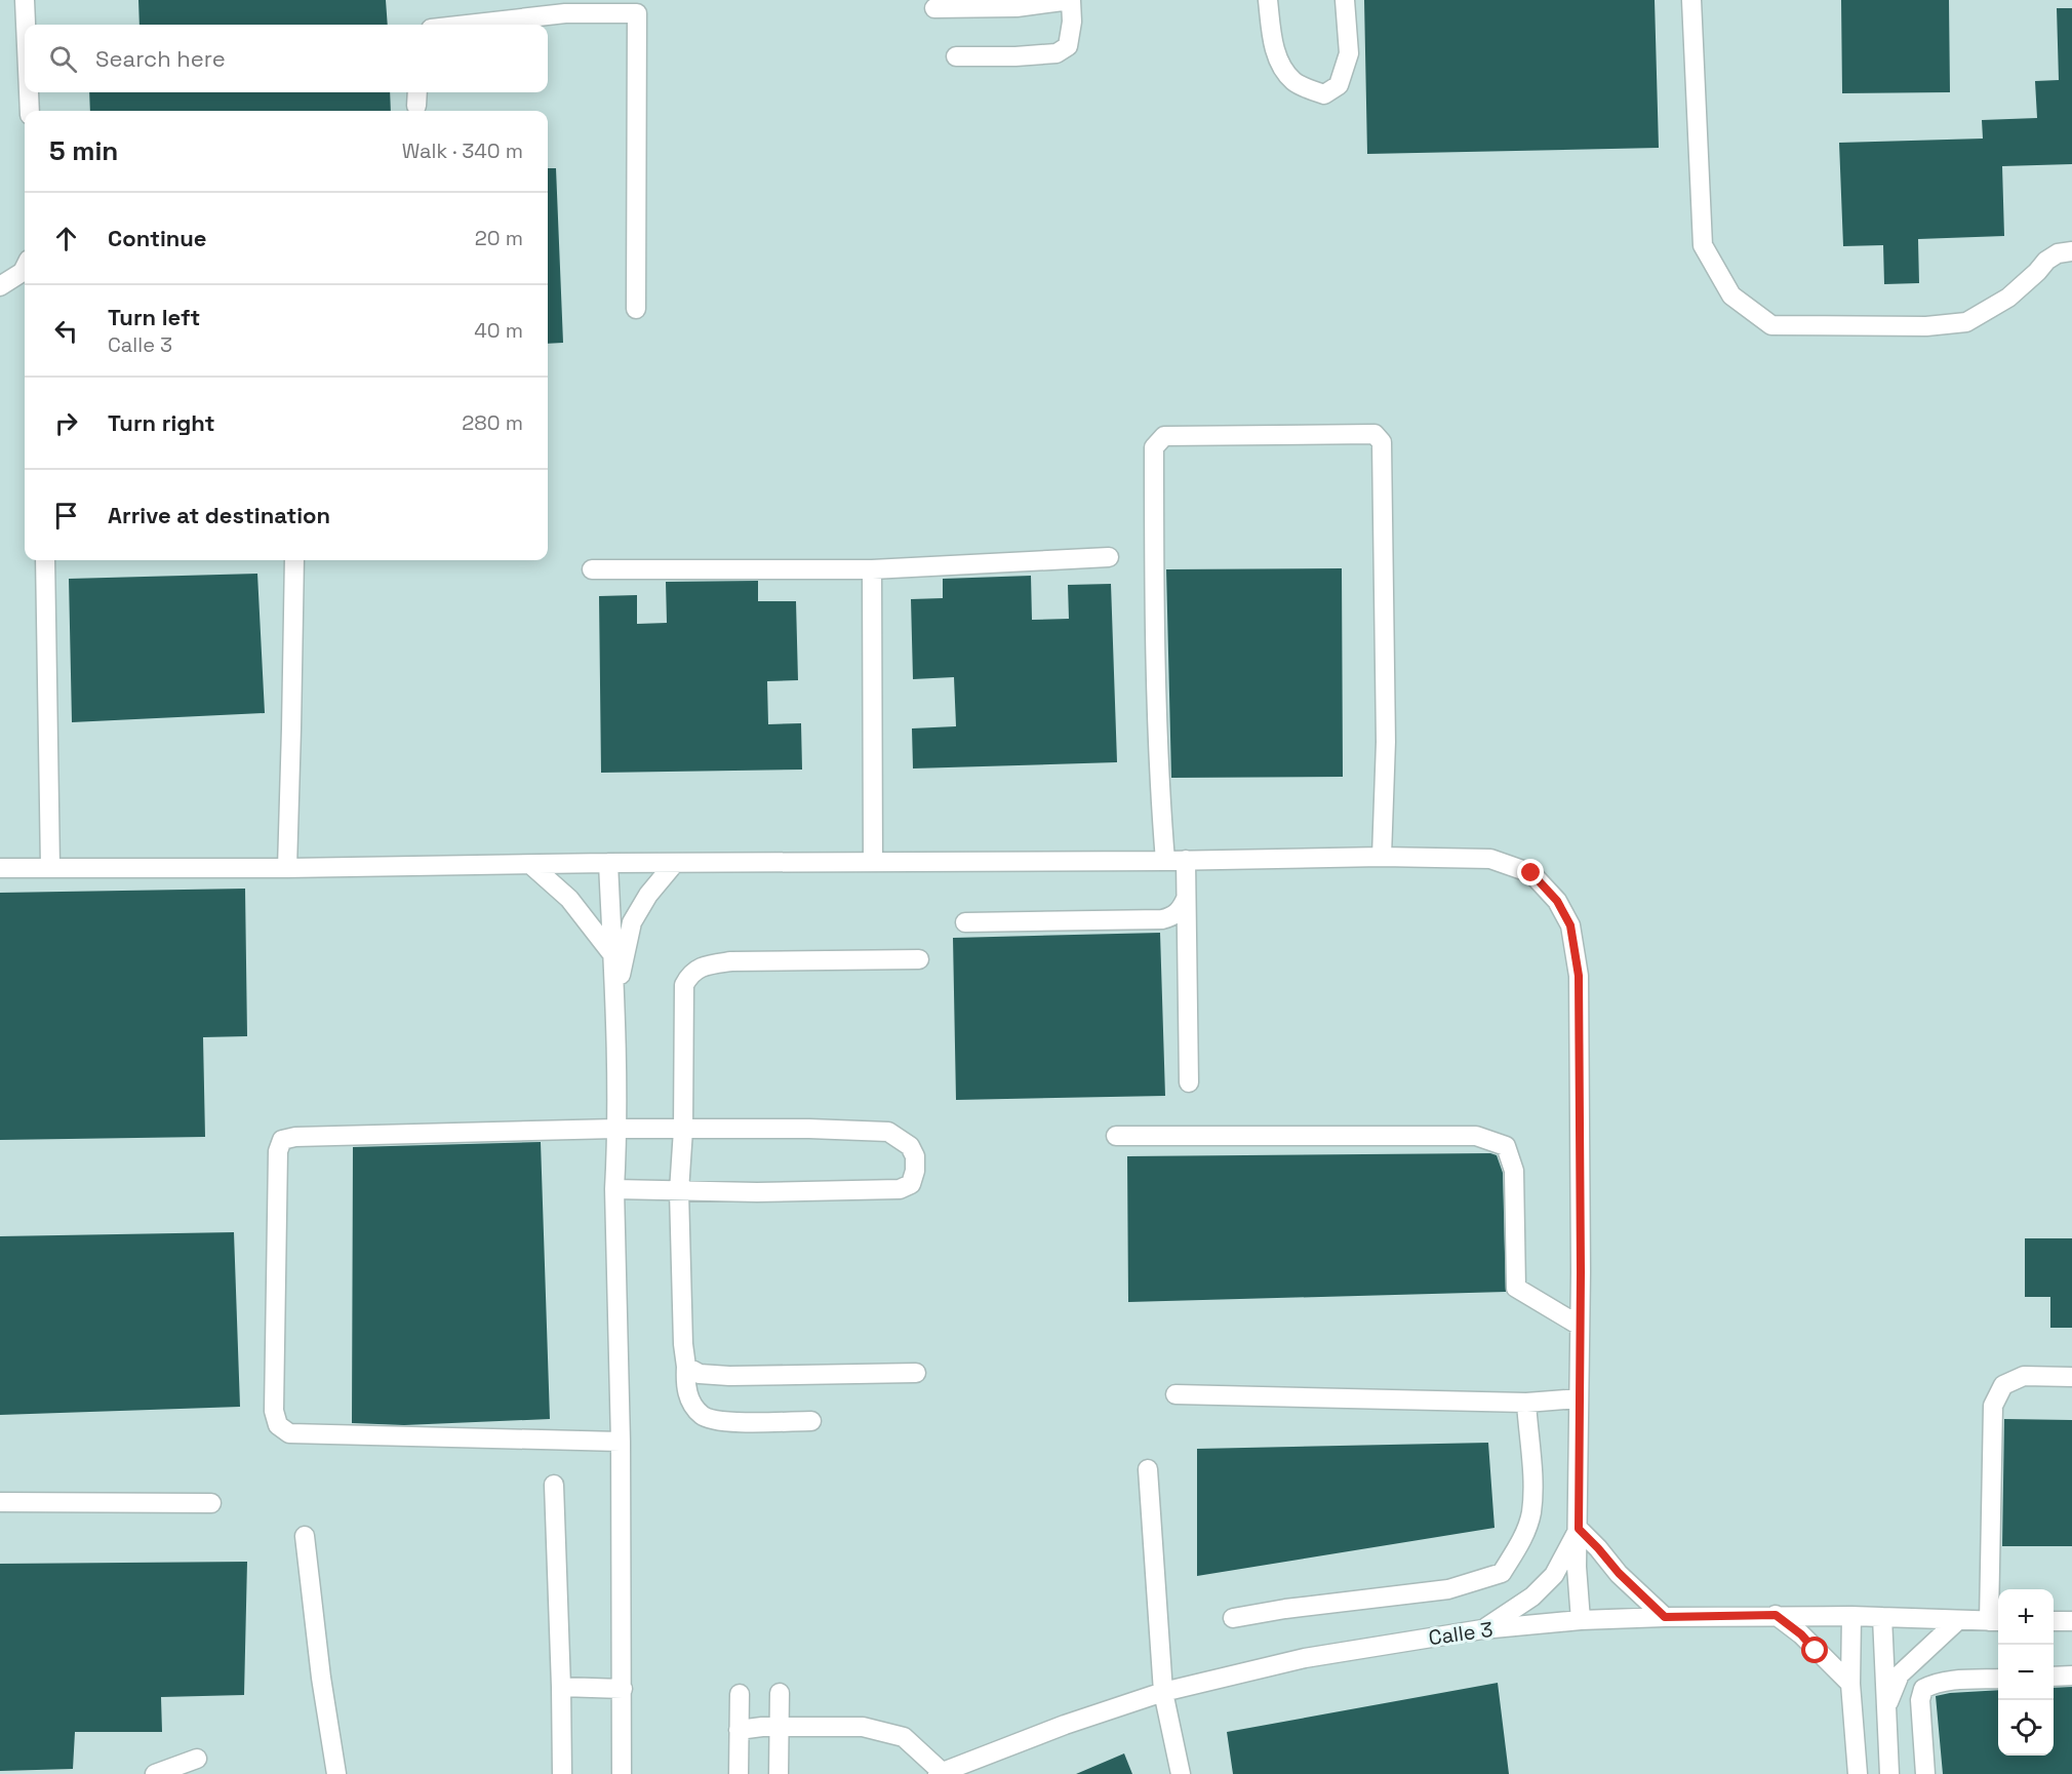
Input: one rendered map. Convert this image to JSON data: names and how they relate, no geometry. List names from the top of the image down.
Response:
{
  "streets": {
    "street": ["Calle 3"]
  },
  "page": {
    "search": "Search here",
    "heading": ["5 min", "Walk · 340 m"],
    "list": [
      ["Continue", "20 m"],
      ["Turn left", "Calle 3", "40 m"],
      ["Turn right", "280 m"],
      "Arrive at destination"
    ],
    "map_buttons": ["+", "−"]
  }
}
